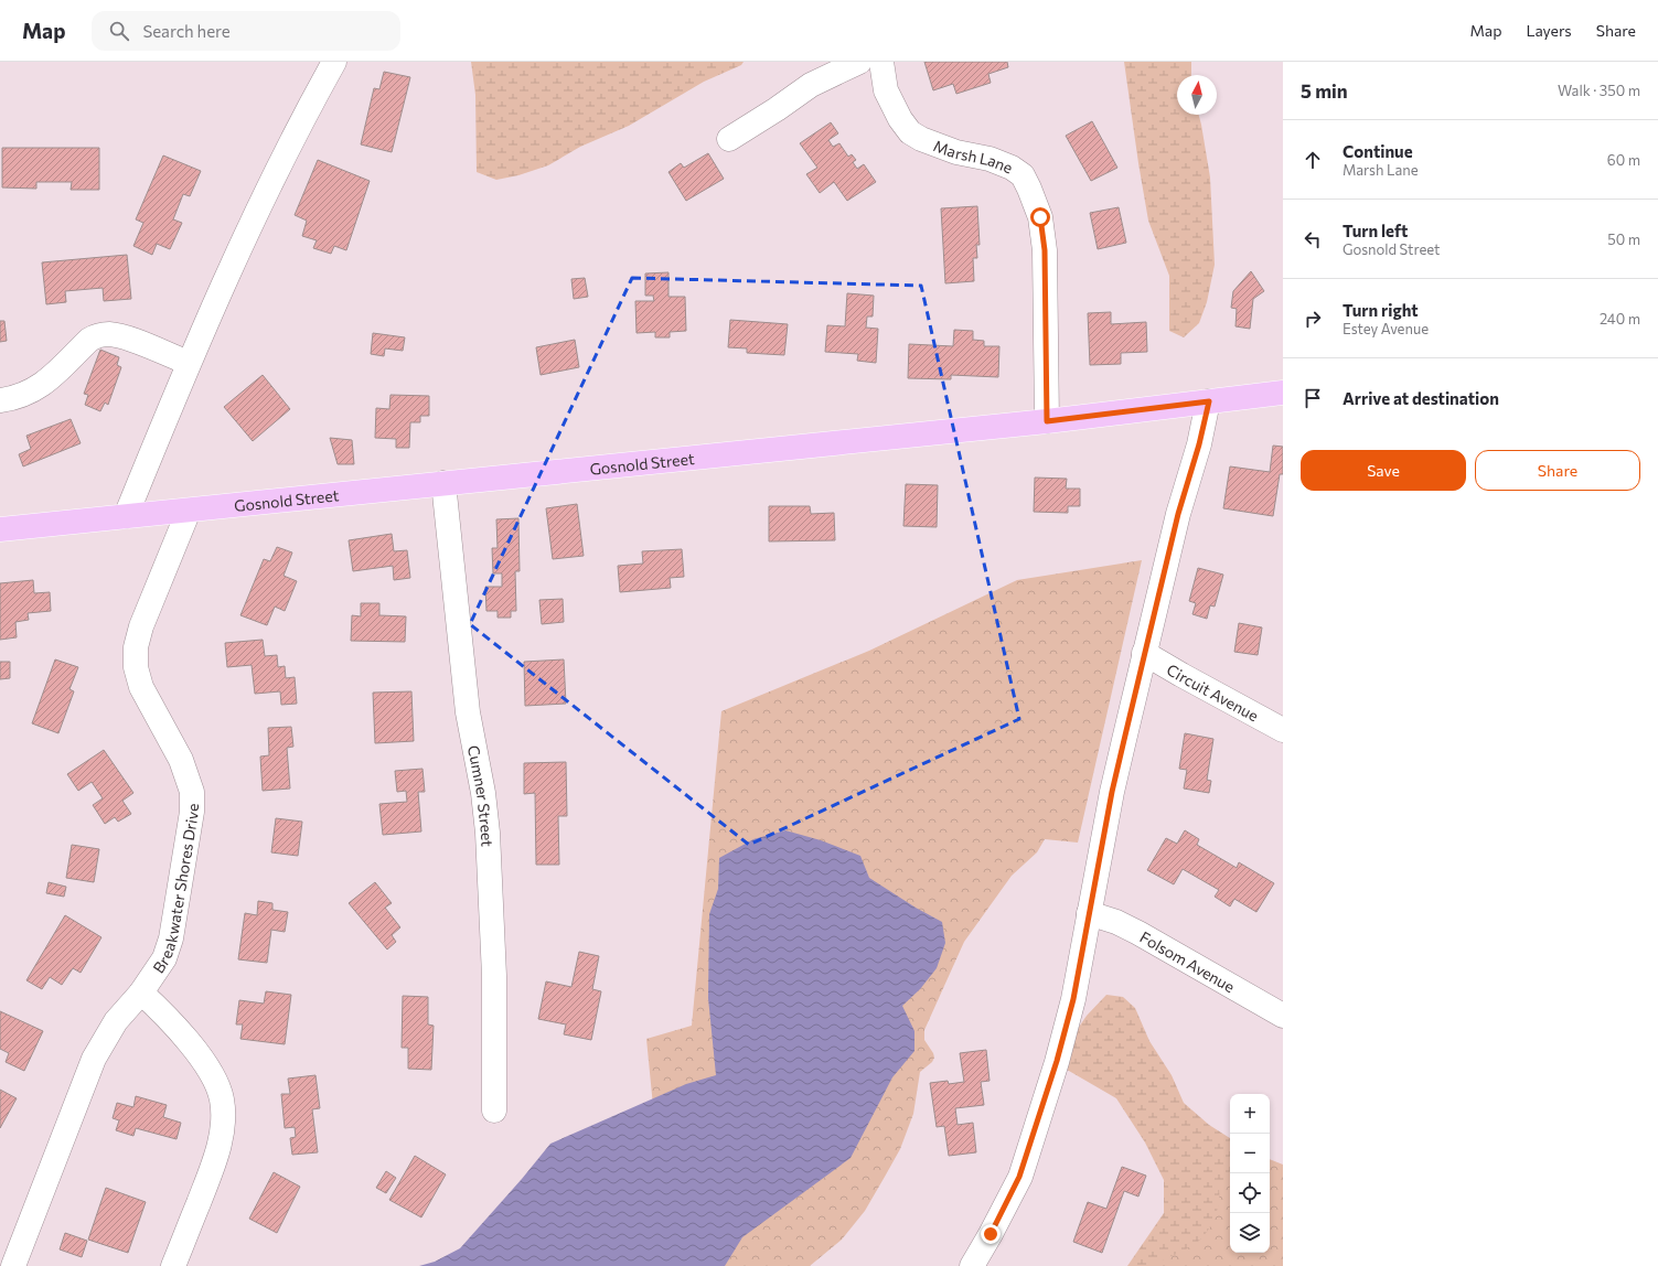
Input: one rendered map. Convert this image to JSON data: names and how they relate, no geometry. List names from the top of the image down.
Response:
{
  "streets": {
    "main road": ["Gosnold Street"],
    "street": [
      "Marsh Lane",
      "Circuit Avenue",
      "Cumner Street",
      "Breakwater Shores Drive",
      "Folsom Avenue"
    ]
  },
  "crossings": [
    ["Marsh Lane", "Gosnold Street"],
    ["Gosnold Street", "Cumner Street"],
    ["Gosnold Street", "Breakwater Shores Drive"]
  ],
  "north": "top",
  "page": {
    "header": "Map",
    "search": "Search here",
    "nav": ["Map", "Layers", "Share"],
    "heading": ["5 min", "Walk · 350 m"],
    "list": [
      ["Continue", "Marsh Lane", "60 m"],
      ["Turn left", "Gosnold Street", "50 m"],
      ["Turn right", "Estey Avenue", "240 m"],
      "Arrive at destination"
    ],
    "buttons": ["Save", "Share"],
    "map_buttons": ["+", "−"]
  }
}
